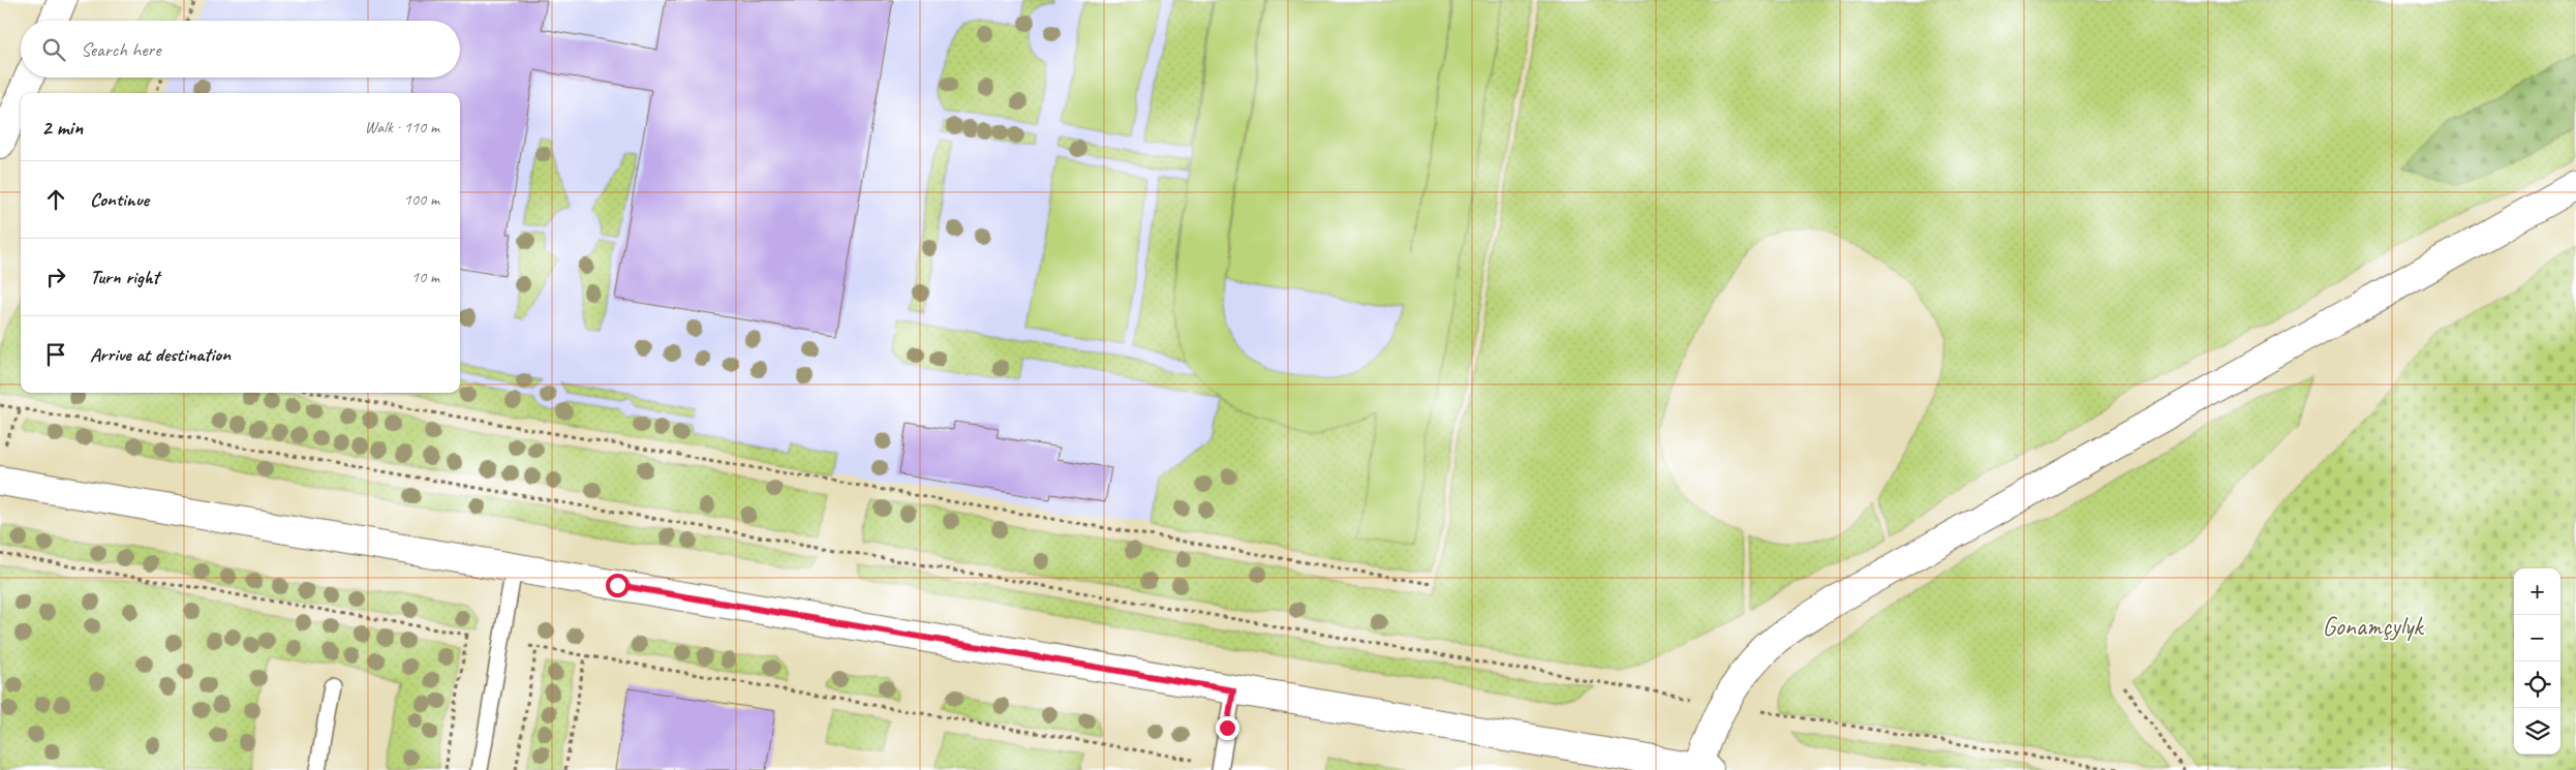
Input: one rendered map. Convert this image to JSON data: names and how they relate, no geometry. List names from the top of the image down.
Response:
{
  "parks": ["Gonamçylyk"],
  "page": {
    "search": "Search here",
    "heading": ["2 min", "Walk · 110 m"],
    "list": [
      ["Continue", "100 m"],
      ["Turn right", "10 m"],
      "Arrive at destination"
    ],
    "map_buttons": ["+", "−"]
  }
}
